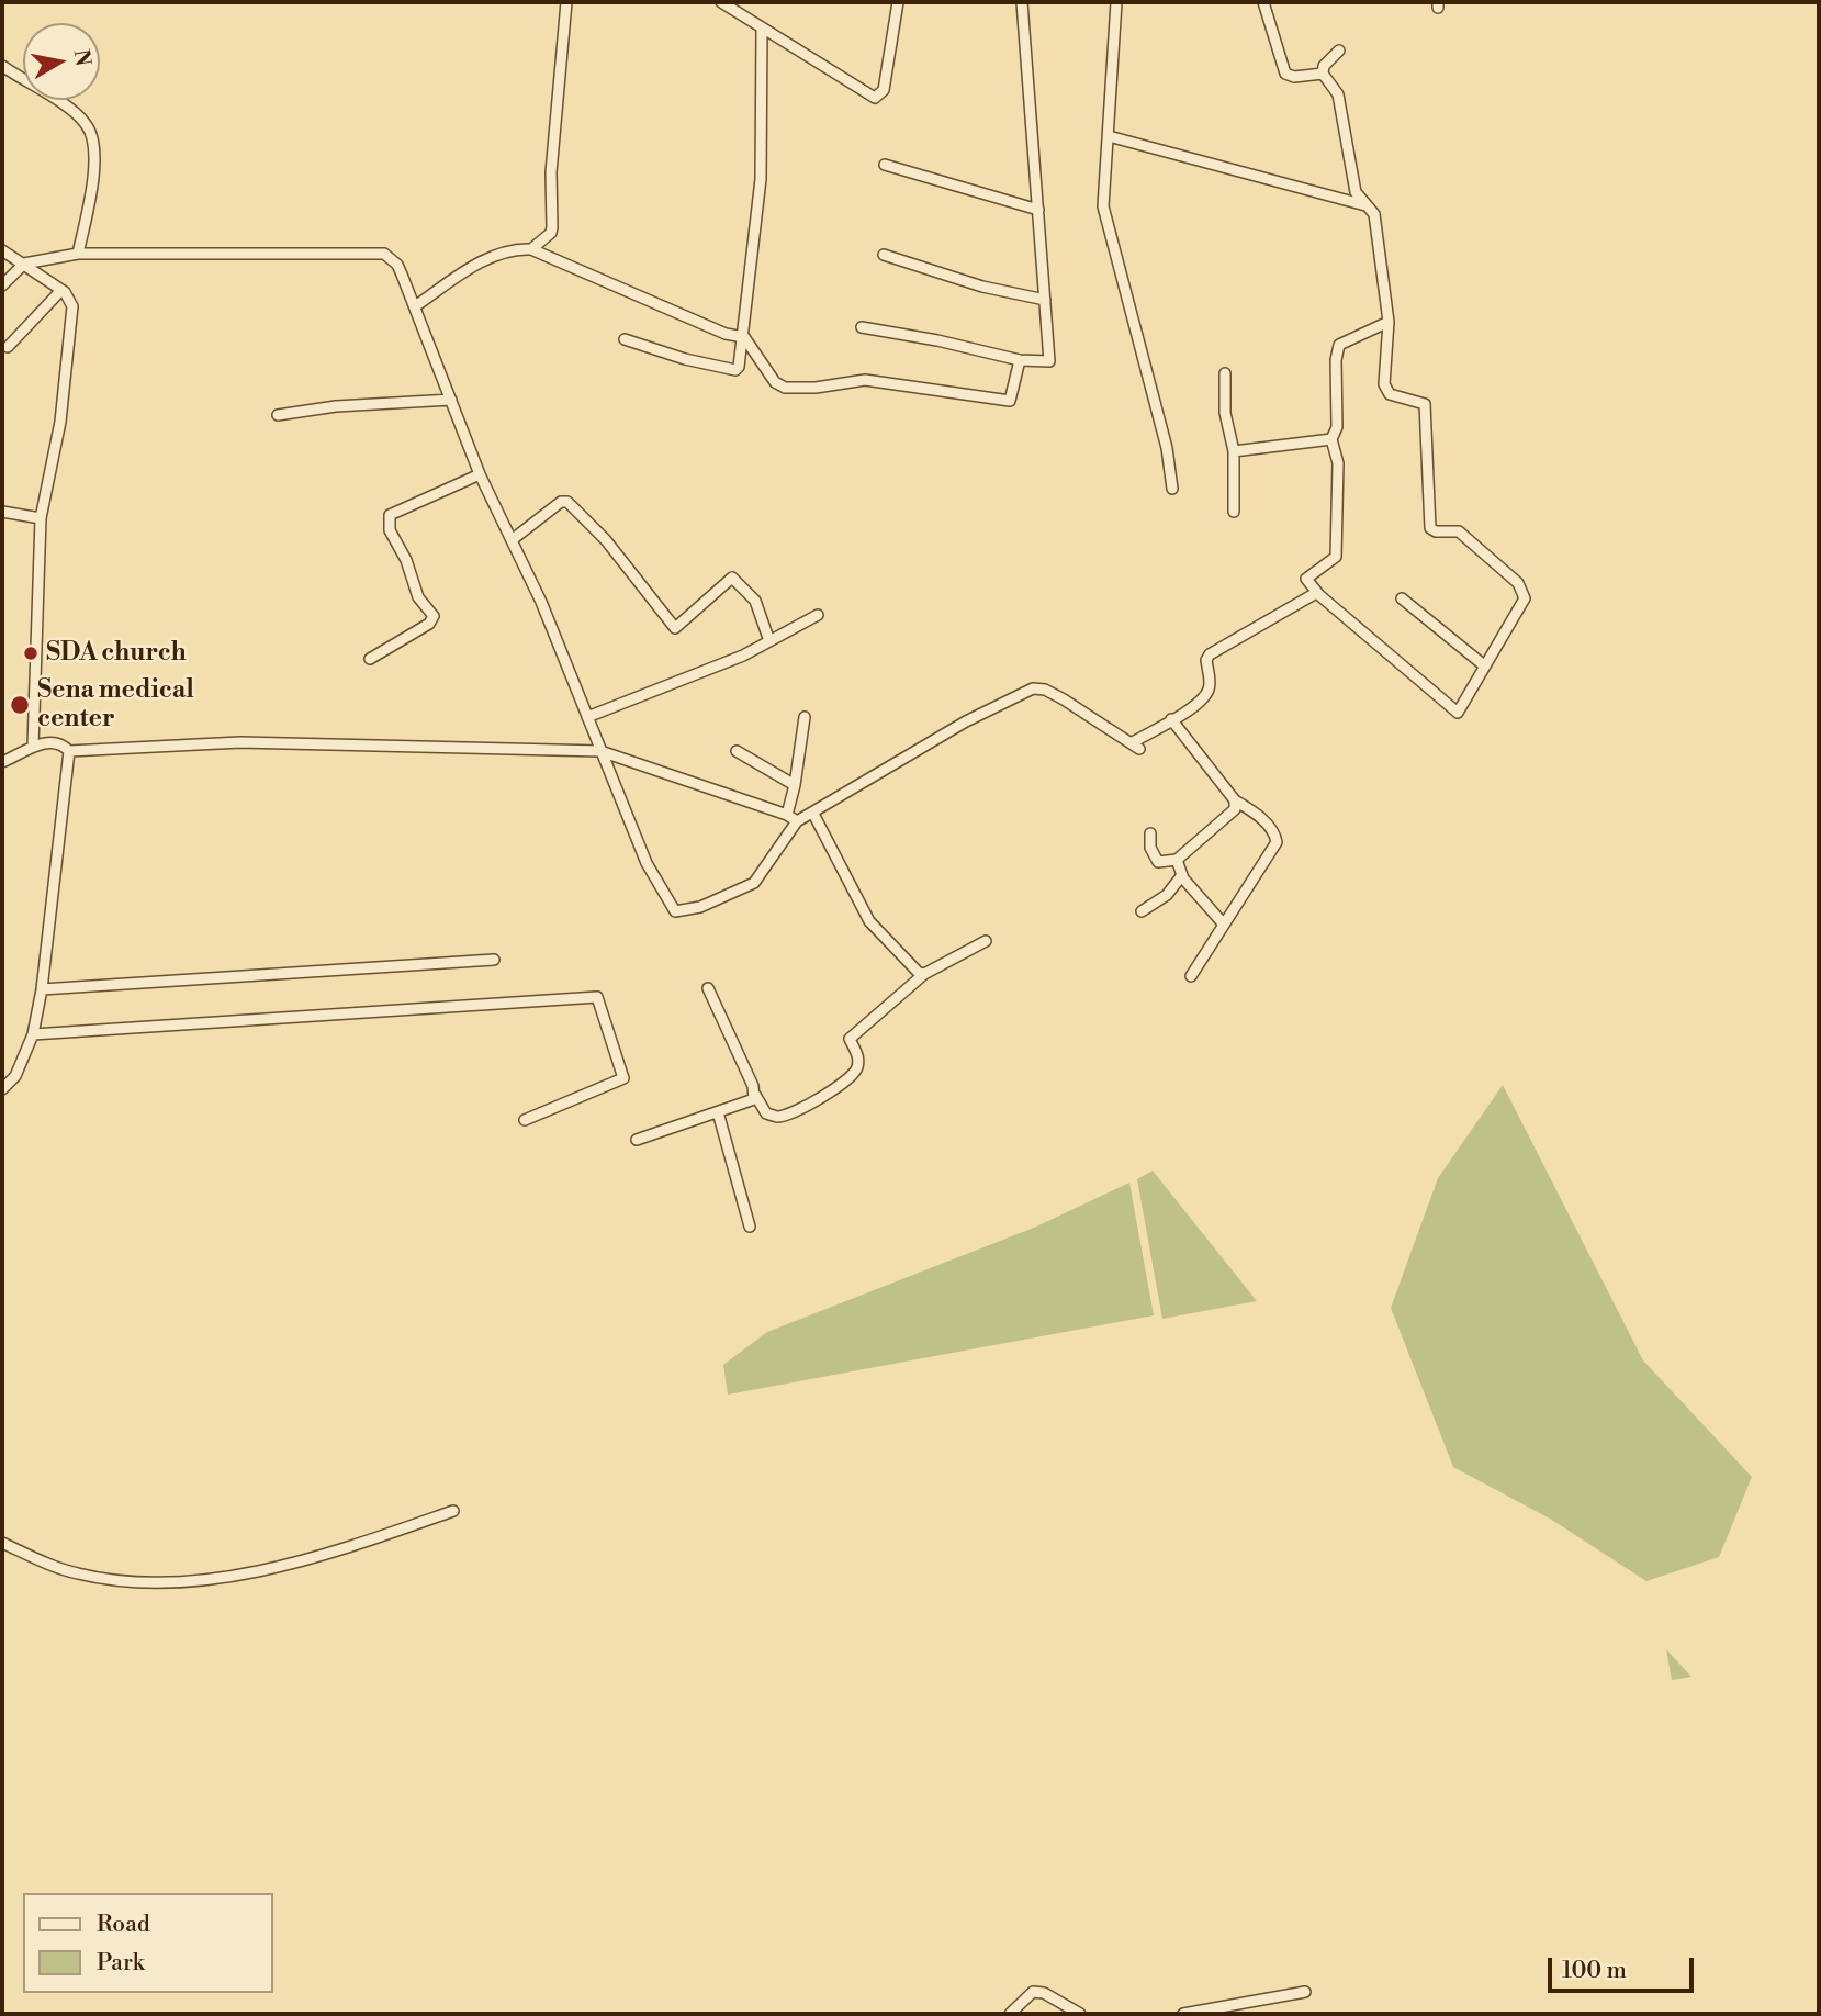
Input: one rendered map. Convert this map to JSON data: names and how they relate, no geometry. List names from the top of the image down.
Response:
{
  "places": ["SDA church", "Sena medical center"],
  "legend": ["Road", "Park"],
  "scale_bar": "100 m",
  "north": "right"
}
